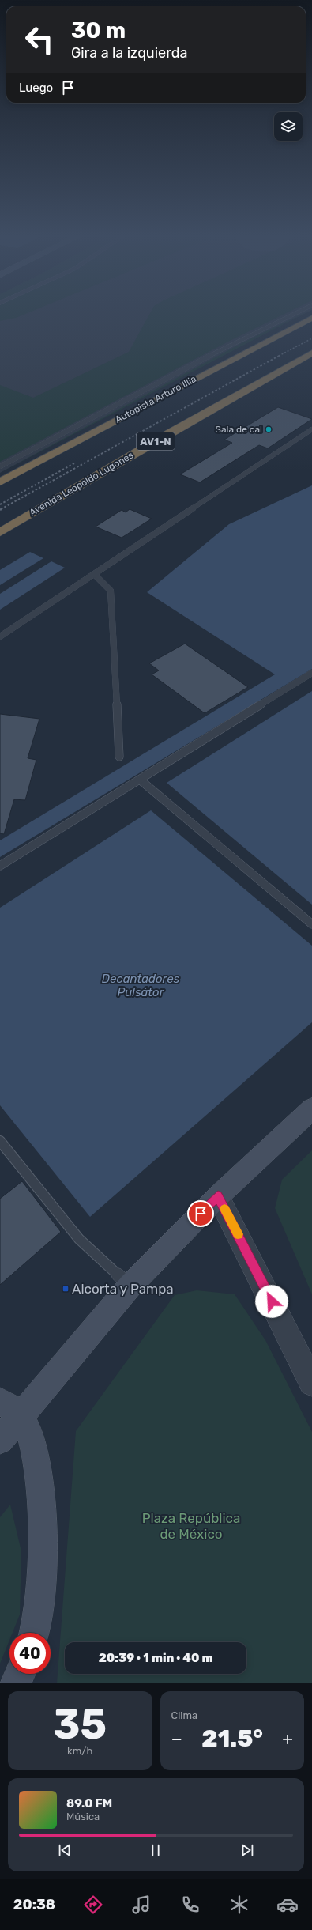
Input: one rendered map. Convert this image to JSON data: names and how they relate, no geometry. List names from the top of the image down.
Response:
{
  "streets": {
    "highway": ["Autopista Arturo Illia", "AV1-N", "Avenida Leopoldo Lugones"]
  },
  "water": ["Decantadores Pulsátor"],
  "parks": ["Plaza República de México"],
  "places": {
    "other": ["Sala de cal"],
    "transit": ["Alcorta y Pampa"]
  },
  "page": {
    "turn": ["30 m", "Gira a la izquierda"],
    "then": "Luego",
    "limit": "40",
    "trip": "20:39 · 1 min · 40 m",
    "tile": [
      ["35", "km/h"],
      "Clima"
    ],
    "heat": ["−", "21.5°", "+"],
    "song": ["89.0 FM", "Música"],
    "tabs": "20:38"
  }
}
